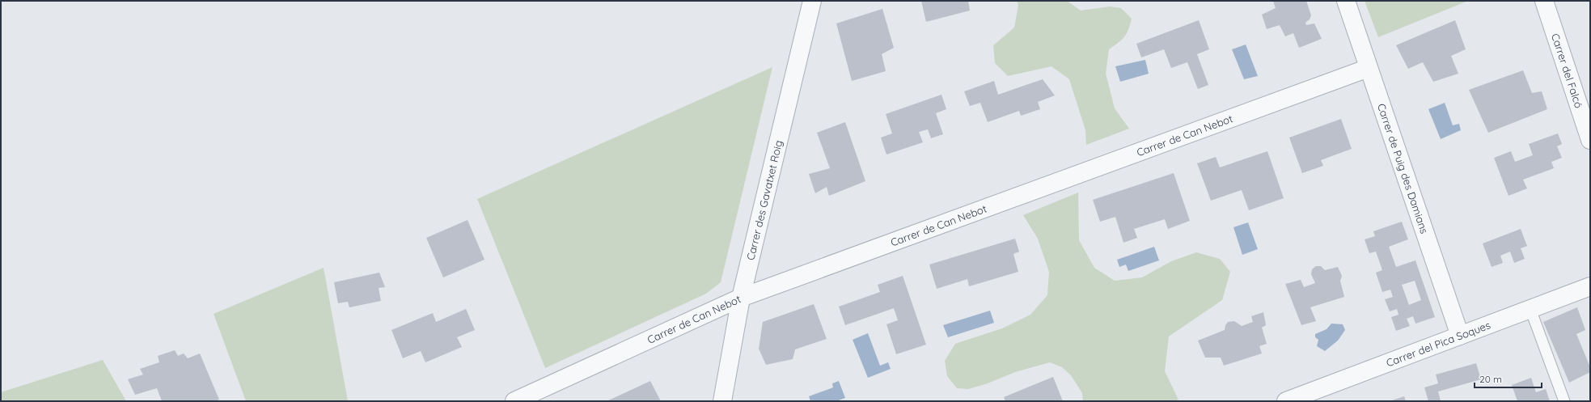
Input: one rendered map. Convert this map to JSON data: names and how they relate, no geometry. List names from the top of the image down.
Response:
{
  "streets": {
    "street": [
      "Carrer del Falcó",
      "Carrer de Can Nebot",
      "Carrer de Puig des Damians",
      "Carrer des Gavatxet Roig",
      "Carrer del Pica Soques"
    ]
  },
  "crossings": [
    ["Carrer de Can Nebot", "Carrer de Puig des Damians"],
    ["Carrer de Can Nebot", "Carrer des Gavatxet Roig"],
    ["Carrer de Puig des Damians", "Carrer del Pica Soques"]
  ],
  "scale_bar": "20 m"
}
